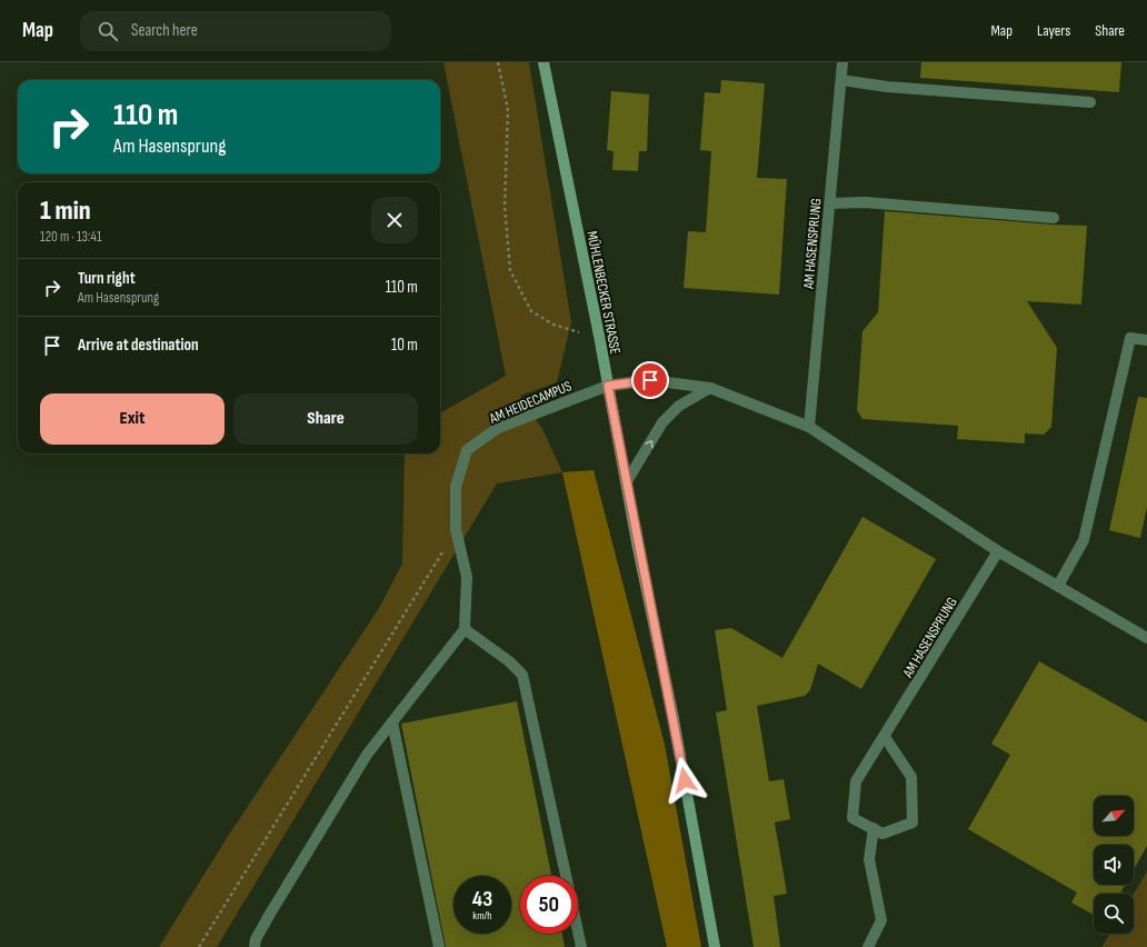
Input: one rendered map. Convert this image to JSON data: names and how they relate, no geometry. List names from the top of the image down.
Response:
{
  "streets": {
    "main road": ["MÜHLENBECKER STRASSE"],
    "street": ["AM HASENSPRUNG", "AM HEIDECAMPUS"]
  },
  "crossings": [
    ["MÜHLENBECKER STRASSE", "AM HEIDECAMPUS"]
  ],
  "north": "top right",
  "page": {
    "header": "Map",
    "search": "Search here",
    "nav": ["Map", "Layers", "Share"],
    "turn": ["110 m", "Am Hasensprung"],
    "heading": ["1 min", "120 m · 13:41"],
    "list": [
      {
        "name": "Turn right",
        "note": "Am Hasensprung",
        "value": "110 m"
      },
      {
        "name": "Arrive at destination",
        "value": "10 m"
      }
    ],
    "buttons": ["Exit", "Share"],
    "speed": "43 km/h",
    "limit": "50"
  }
}
